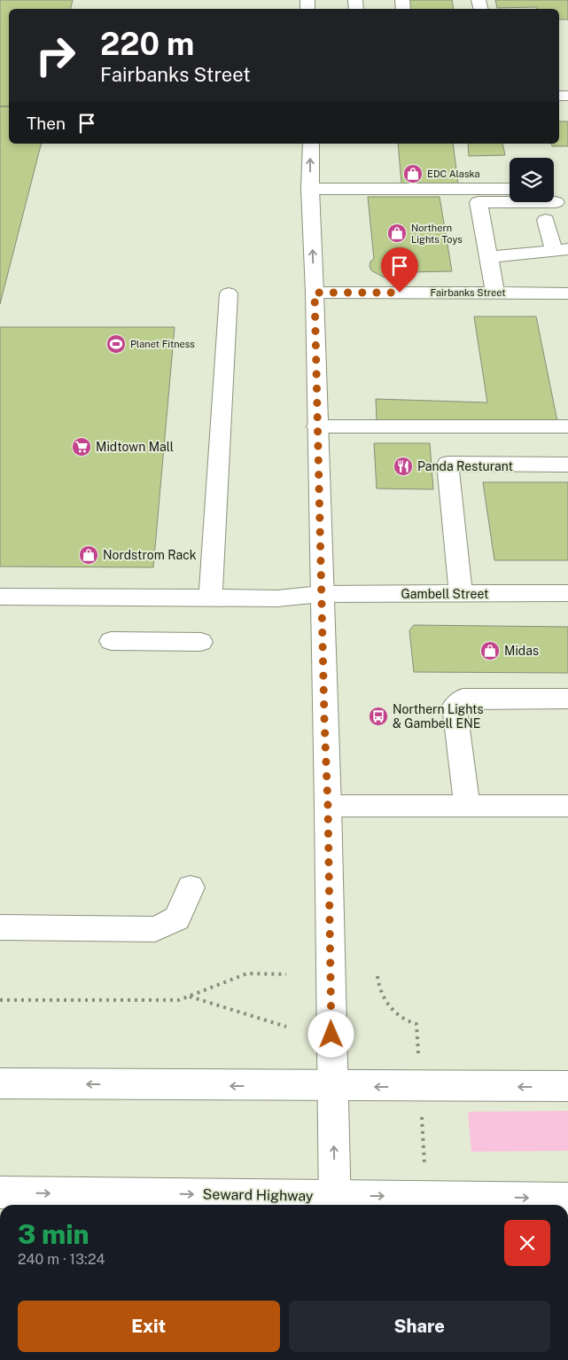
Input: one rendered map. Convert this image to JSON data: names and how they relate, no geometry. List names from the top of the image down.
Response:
{
  "streets": {
    "main road": ["Fairbanks Street", "Gambell Street", "Seward Highway"]
  },
  "places": {
    "shop": [
      "EDC Alaska",
      "Northern Lights Toys",
      "Nordstrom Rack",
      "Midas"
    ],
    "sports": ["Planet Fitness"],
    "supermarket": ["Midtown Mall"],
    "restaurant": ["Panda Resturant"],
    "bus stop": ["Northern Lights & Gambell ENE"]
  },
  "page": {
    "turn": ["220 m", "Fairbanks Street"],
    "then": "Then",
    "heading": ["3 min", "240 m · 13:24"],
    "buttons": ["Exit", "Share"]
  }
}
